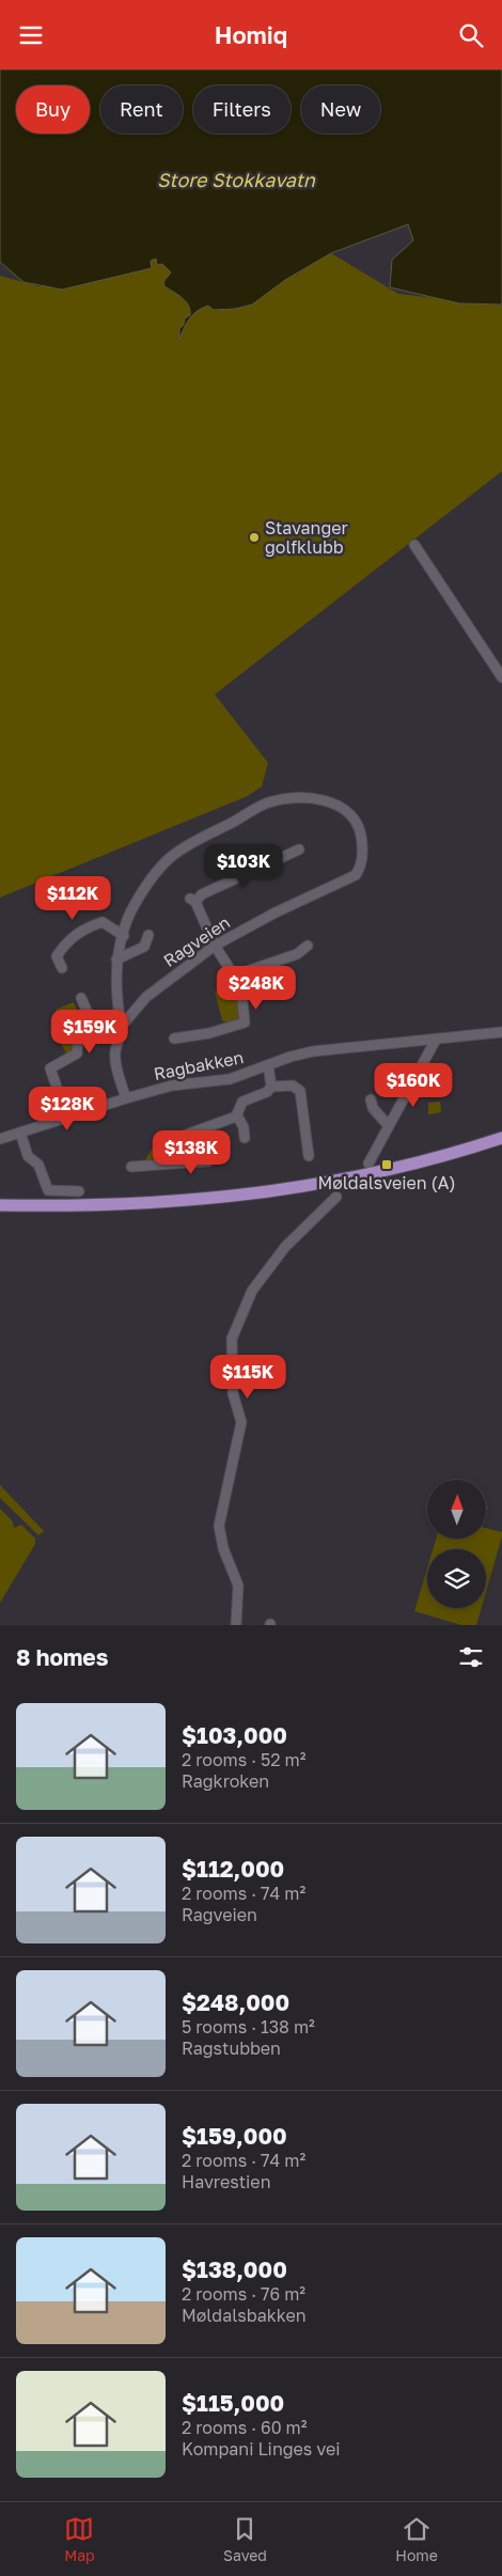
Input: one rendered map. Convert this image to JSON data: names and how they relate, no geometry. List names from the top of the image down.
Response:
{
  "streets": {
    "street": ["Ragveien", "Ragbakken"]
  },
  "crossings": [
    ["Ragveien", "Ragbakken"]
  ],
  "water": ["Store Stokkavatn"],
  "places": {
    "other": ["Stavanger golfklubb"],
    "transit": ["Møldalsveien (A)"]
  },
  "north": "top",
  "page": {
    "header": "Homiq",
    "chip": [
      "Buy",
      "Rent",
      "Filters",
      "New"
    ],
    "price": [
      "$103K",
      "$112K",
      "$248K",
      "$159K",
      "$160K",
      "$128K",
      "$138K",
      "$115K"
    ],
    "heading": "8 homes",
    "list": [
      {
        "name": "$103,000",
        "note": "2 rooms · 52 m² · Ragkroken"
      },
      {
        "name": "$112,000",
        "note": "2 rooms · 74 m² · Ragveien"
      },
      {
        "name": "$248,000",
        "note": "5 rooms · 138 m² · Ragstubben"
      },
      {
        "name": "$159,000",
        "note": "2 rooms · 74 m² · Havrestien"
      },
      {
        "name": "$138,000",
        "note": "2 rooms · 76 m² · Møldalsbakken"
      },
      {
        "name": "$115,000",
        "note": "2 rooms · 60 m² · Kompani Linges vei"
      }
    ],
    "tabs": ["Map", "Saved", "Home"]
  }
}
